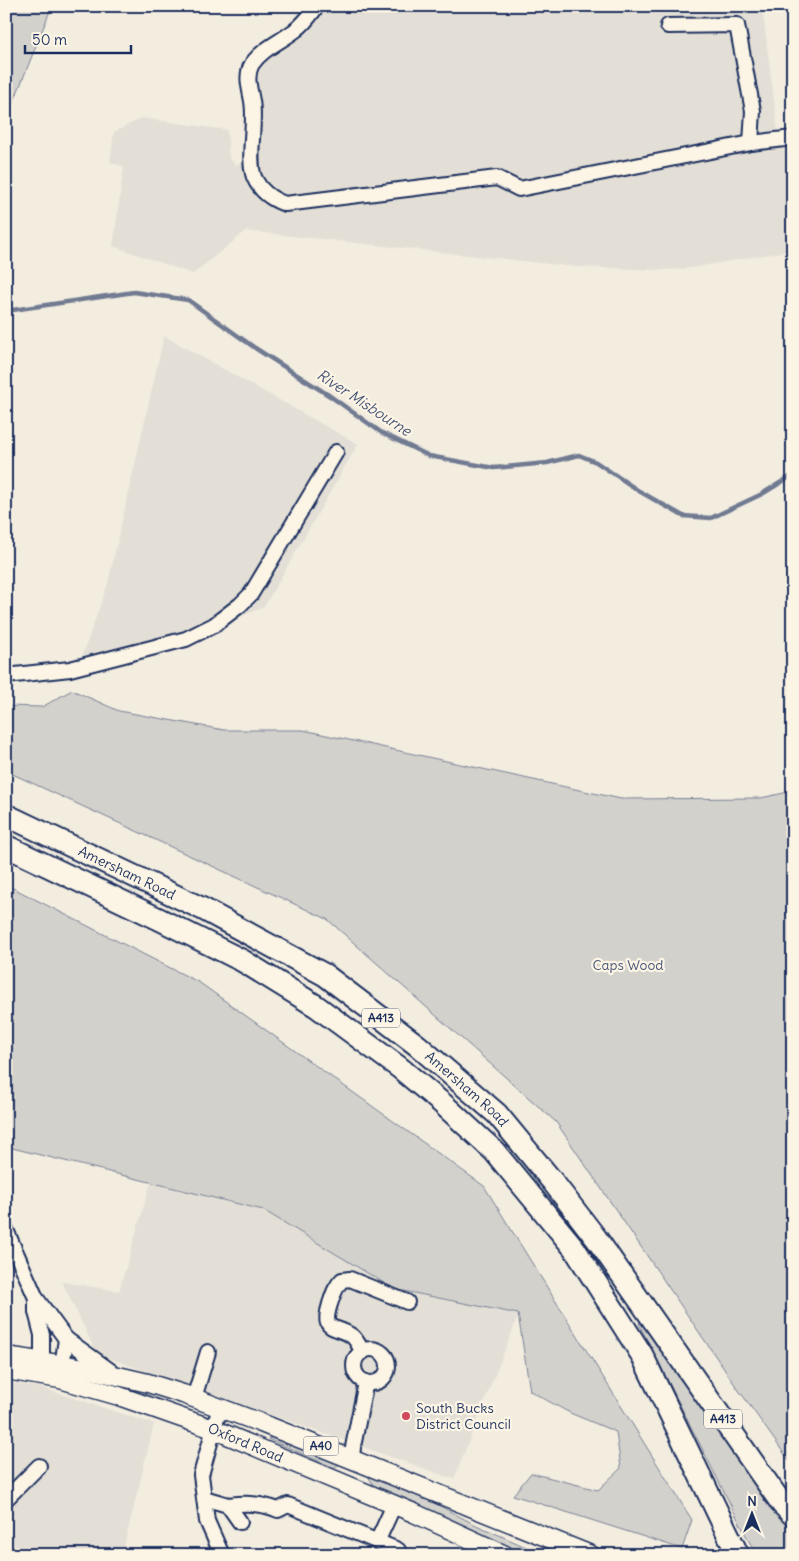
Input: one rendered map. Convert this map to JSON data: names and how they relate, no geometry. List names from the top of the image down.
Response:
{
  "streets": {
    "highway": ["Amersham Road", "A413"],
    "main road": ["Oxford Road", "A40"]
  },
  "crossings": [
    ["Oxford Road", "A40"]
  ],
  "water": ["River Misbourne"],
  "parks": ["Caps Wood"],
  "places": ["South Bucks District Council"],
  "scale_bar": "50 m",
  "north": "top"
}
